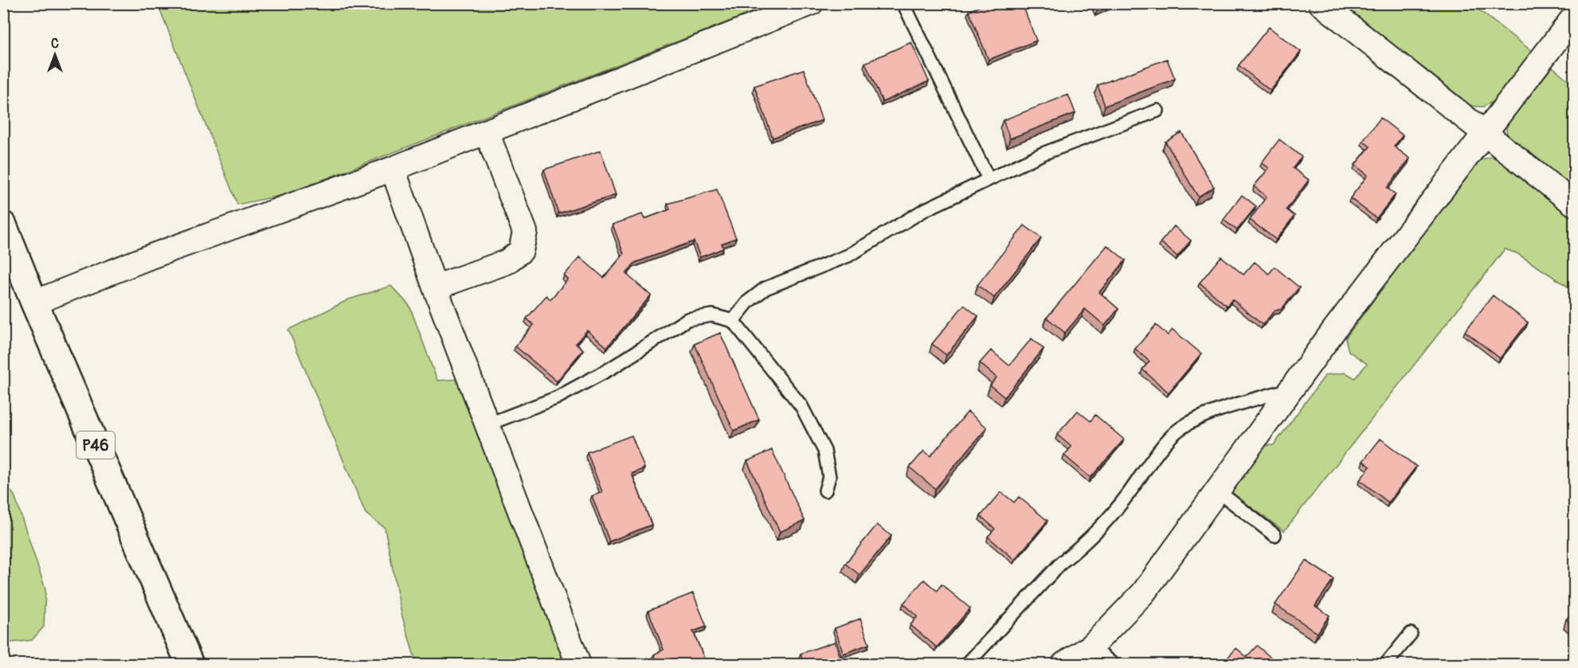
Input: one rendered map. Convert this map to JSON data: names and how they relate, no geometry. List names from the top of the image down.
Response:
{
  "streets": {
    "main road": ["Р46"]
  },
  "north": "top"
}
